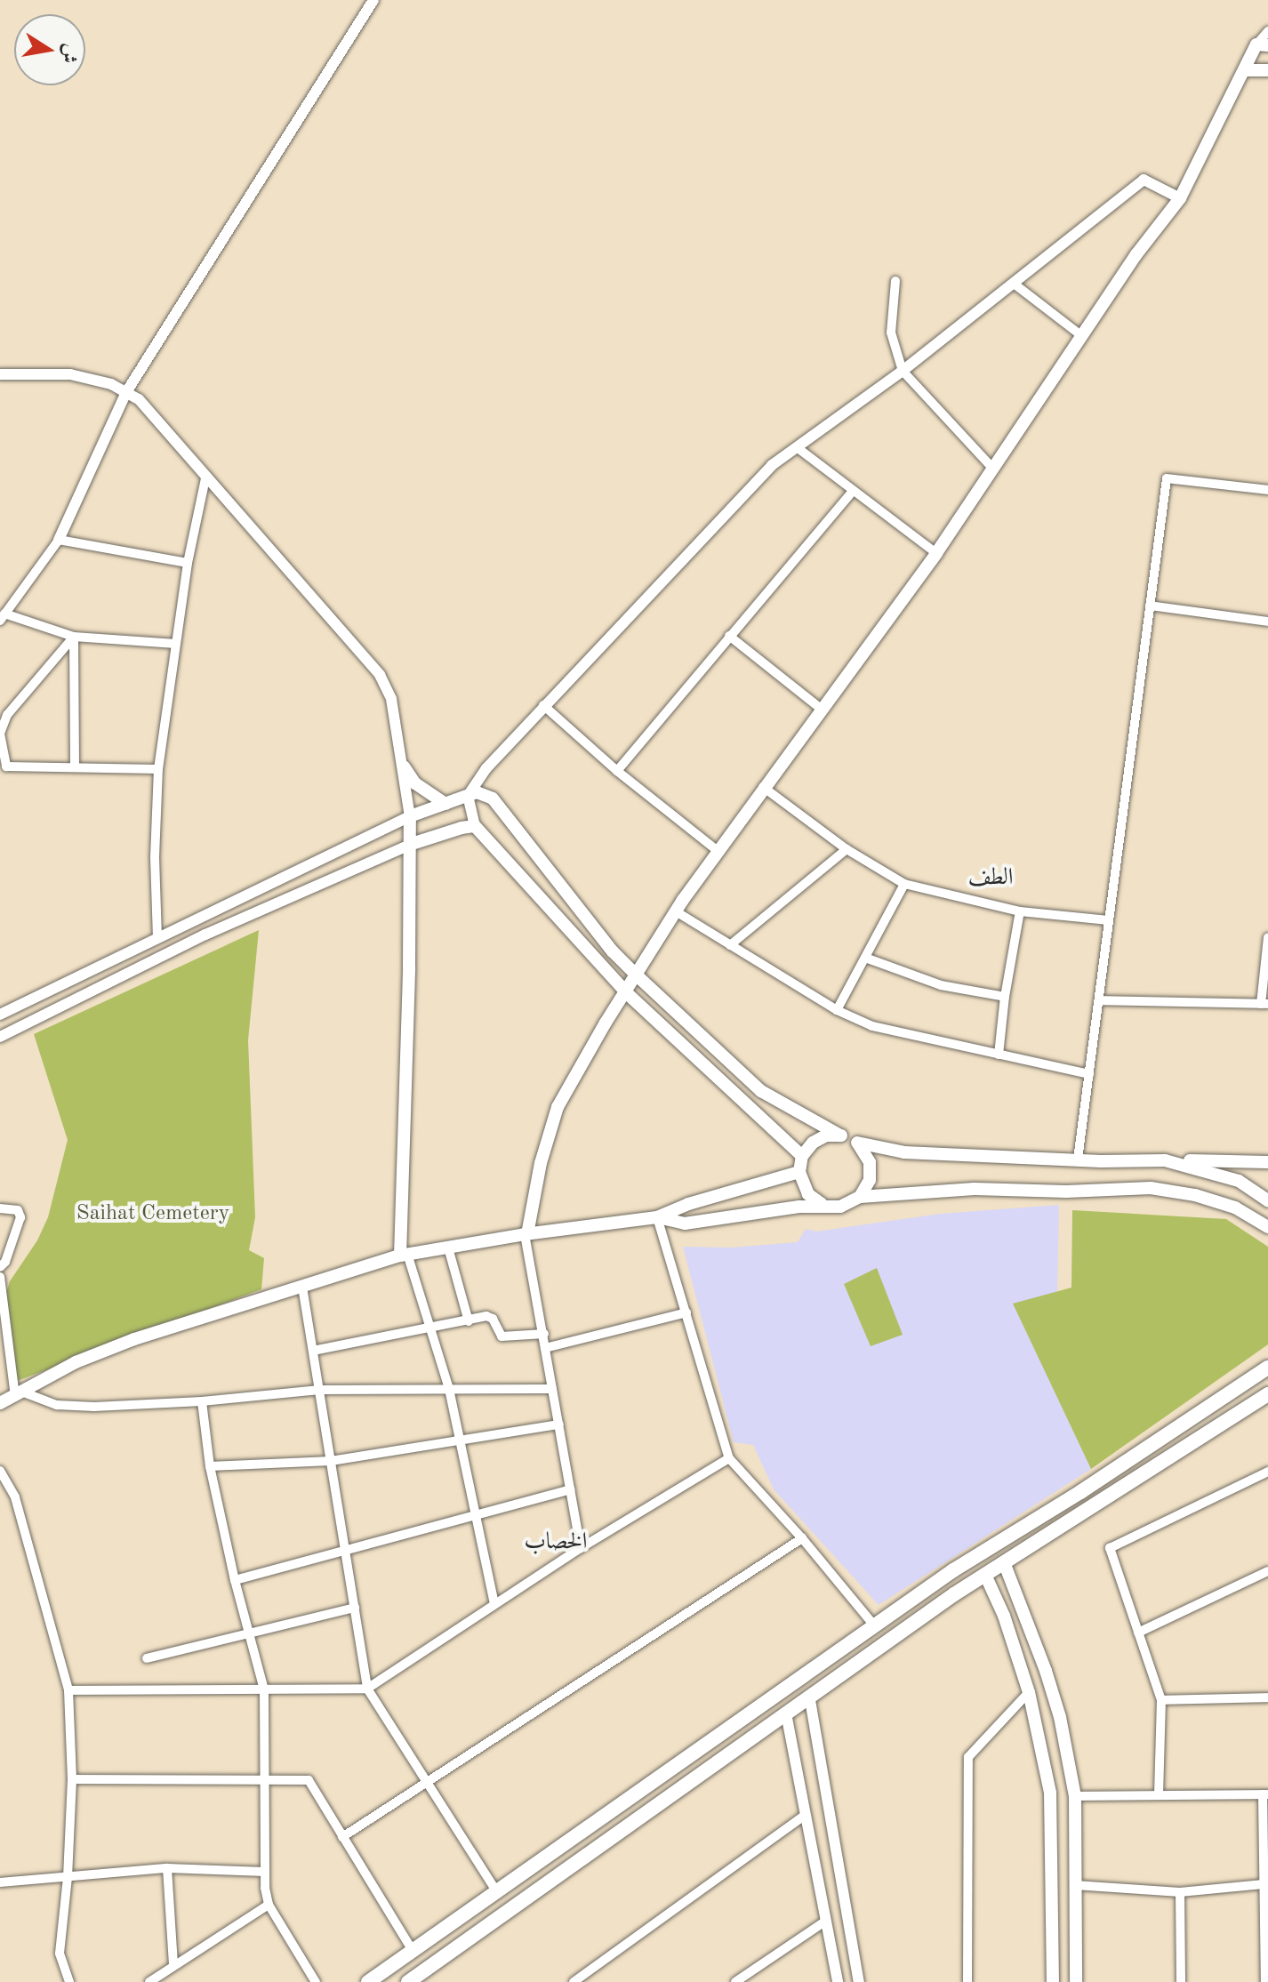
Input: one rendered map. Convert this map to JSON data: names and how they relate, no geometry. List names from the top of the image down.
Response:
{
  "districts": ["الطف", "الخصاب"],
  "parks": ["Saihat Cemetery"],
  "north": "right"
}
